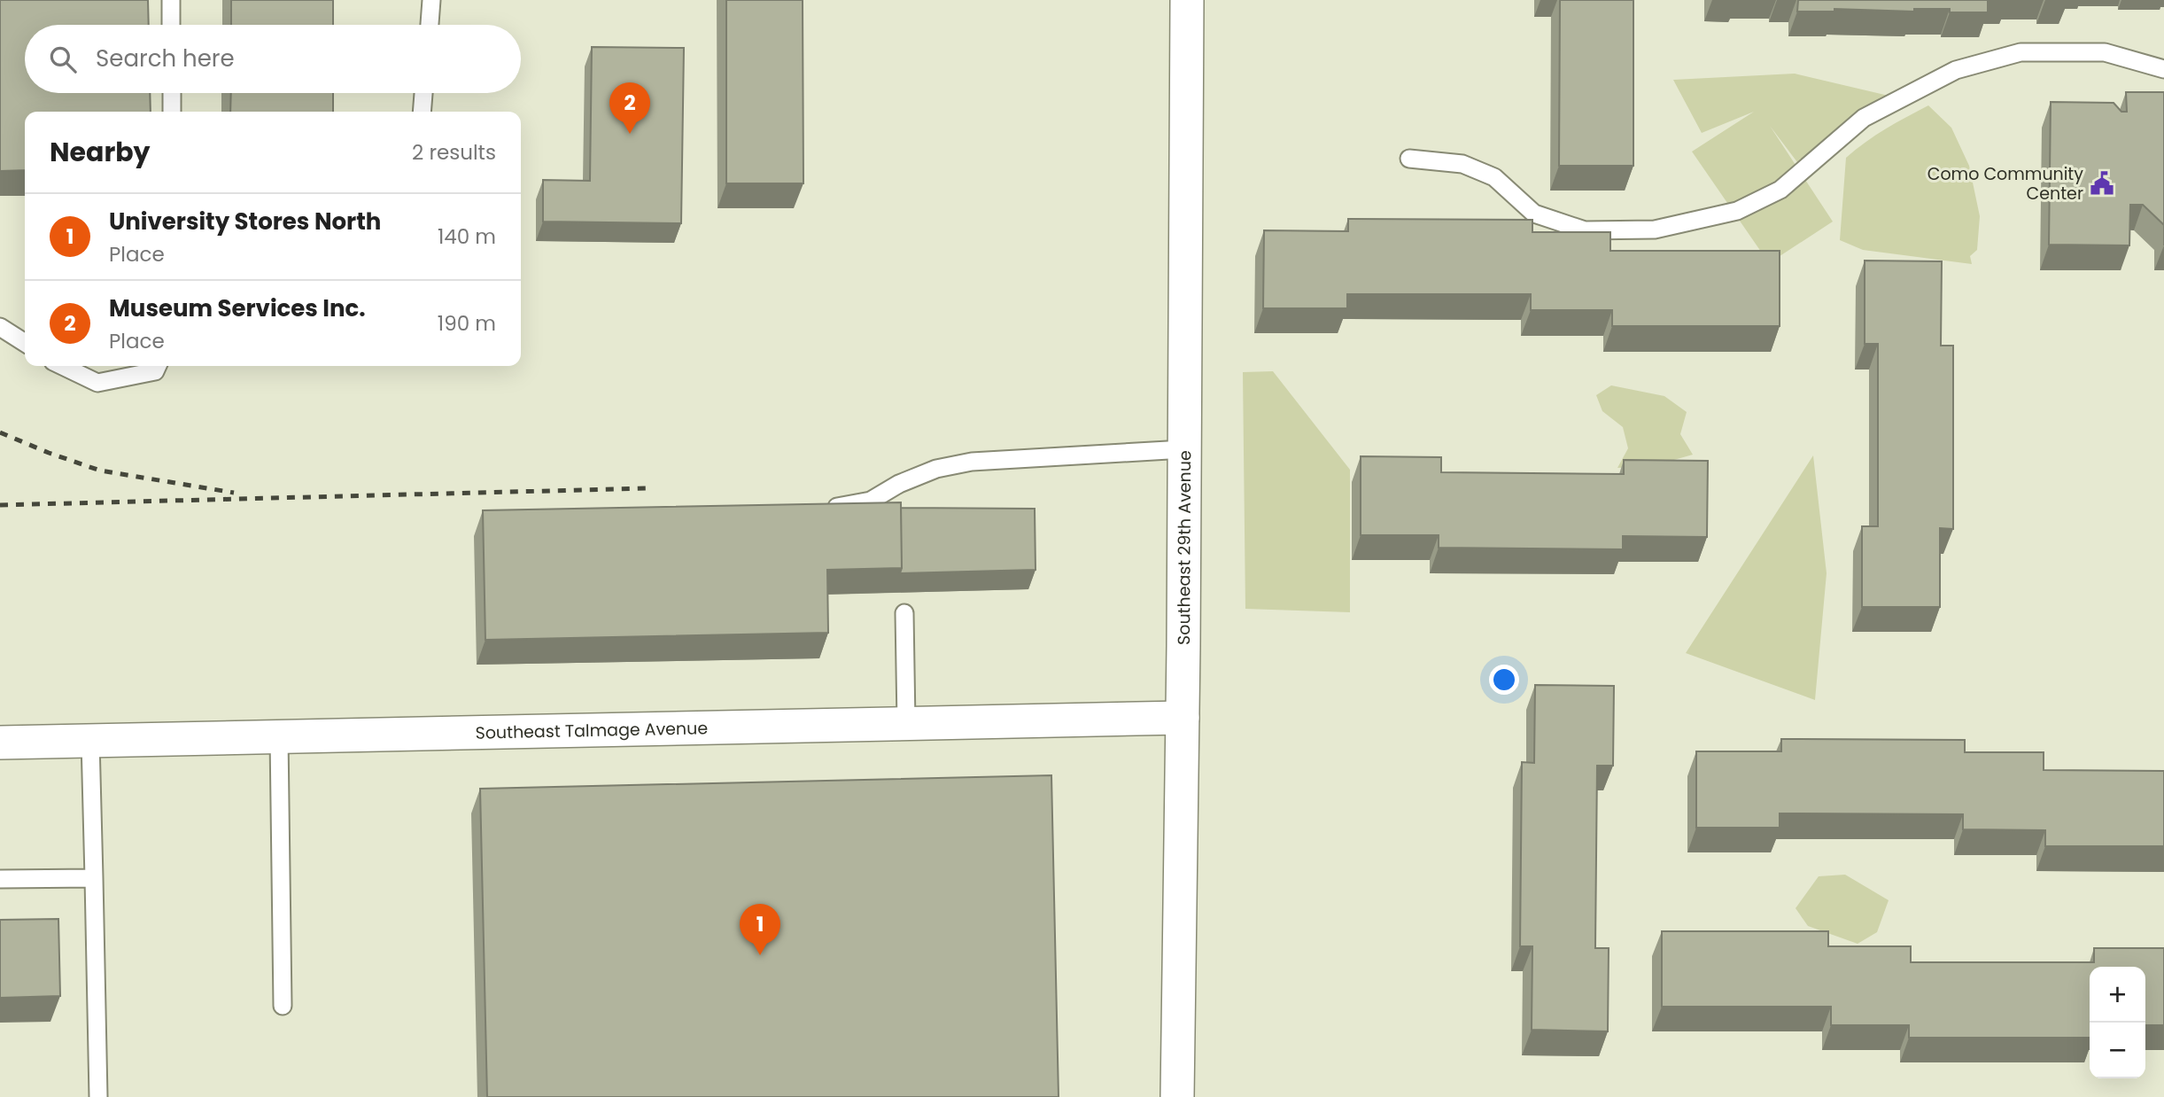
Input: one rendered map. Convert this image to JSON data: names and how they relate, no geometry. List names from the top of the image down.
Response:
{
  "streets": {
    "street": ["Southeast 29th Avenue", "Southeast Talmage Avenue"]
  },
  "crossings": [
    ["Southeast 29th Avenue", "Southeast Talmage Avenue"]
  ],
  "places": {
    "public building": ["Como Community Center"]
  },
  "page": {
    "search": "Search here",
    "pins": ["2", "1"],
    "heading": ["Nearby", "2 results"],
    "list": [
      {
        "mark": "1",
        "name": "University Stores North",
        "note": "Place",
        "value": "140 m"
      },
      {
        "mark": "2",
        "name": "Museum Services Inc.",
        "note": "Place",
        "value": "190 m"
      }
    ],
    "map_buttons": ["+", "−"]
  }
}
